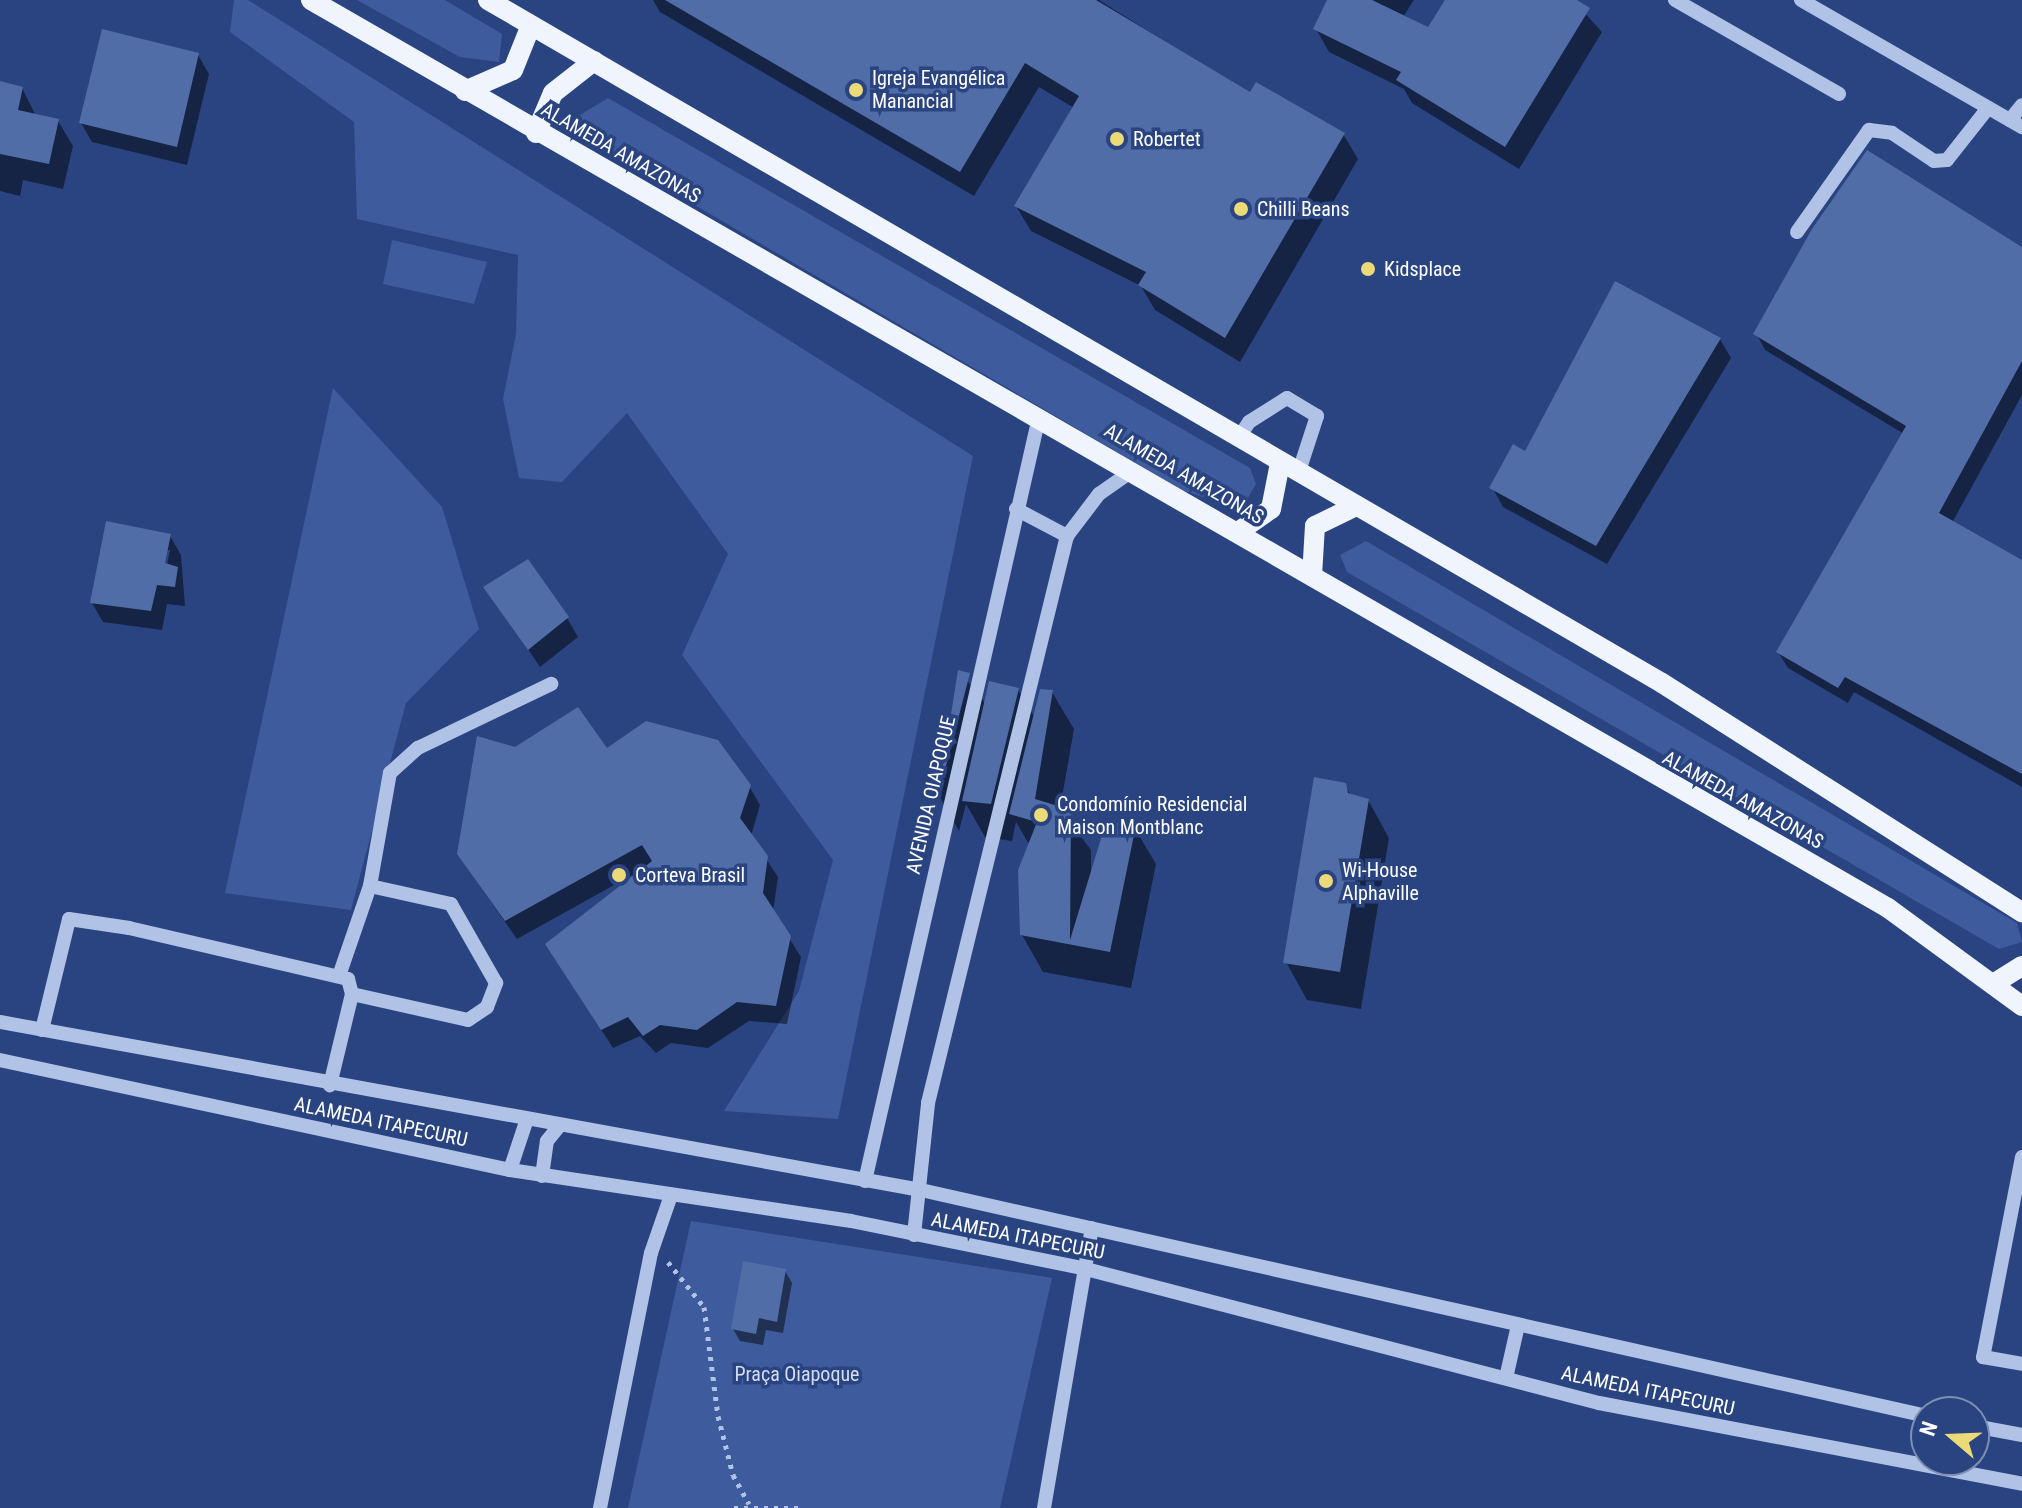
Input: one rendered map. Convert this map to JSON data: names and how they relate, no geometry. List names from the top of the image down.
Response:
{
  "streets": {
    "main road": ["ALAMEDA AMAZONAS"],
    "street": ["AVENIDA OIAPOQUE", "ALAMEDA ITAPECURU"]
  },
  "crossings": [
    ["ALAMEDA AMAZONAS", "AVENIDA OIAPOQUE"],
    ["AVENIDA OIAPOQUE", "ALAMEDA ITAPECURU"]
  ],
  "parks": ["Praça Oiapoque"],
  "places": [
    "Igreja Evangélica Manancial",
    "Robertet",
    "Chilli Beans",
    "Kidsplace",
    "Condomínio Residencial Maison Montblanc",
    "Corteva Brasil",
    "Wi-House Alphaville"
  ],
  "north": "left"
}
